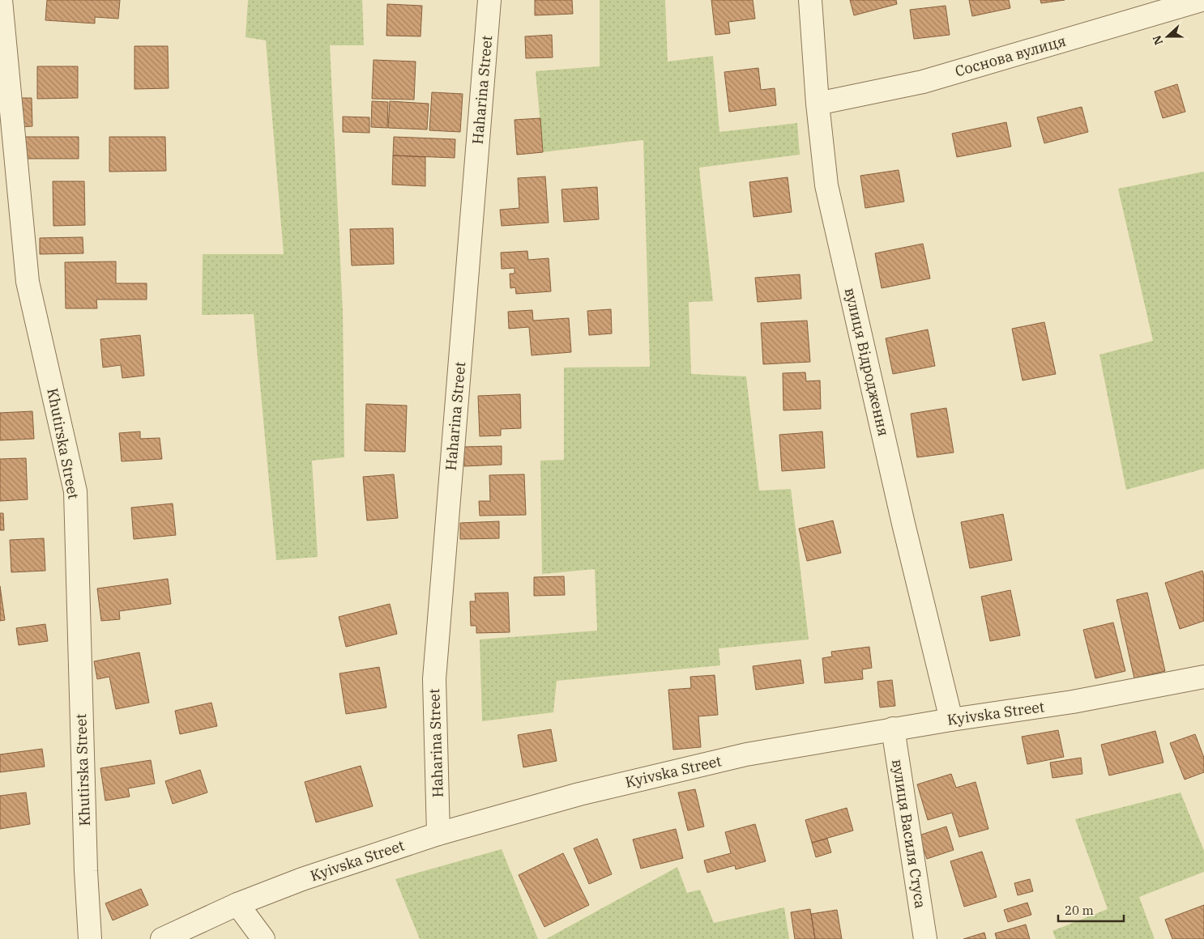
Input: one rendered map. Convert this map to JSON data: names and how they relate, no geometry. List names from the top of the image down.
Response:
{
  "streets": {
    "street": [
      "Соснова вулиця",
      "Haharina Street",
      "вулиця Відродження",
      "Khutirska Street",
      "Kyivska Street",
      "вулиця Василя Стуса"
    ]
  },
  "crossings": [
    ["Соснова вулиця", "вулиця Відродження"],
    ["Haharina Street", "Kyivska Street"],
    ["вулиця Відродження", "Kyivska Street"],
    ["Kyivska Street", "вулиця Василя Стуса"]
  ],
  "scale_bar": "20 m",
  "north": "left"
}
